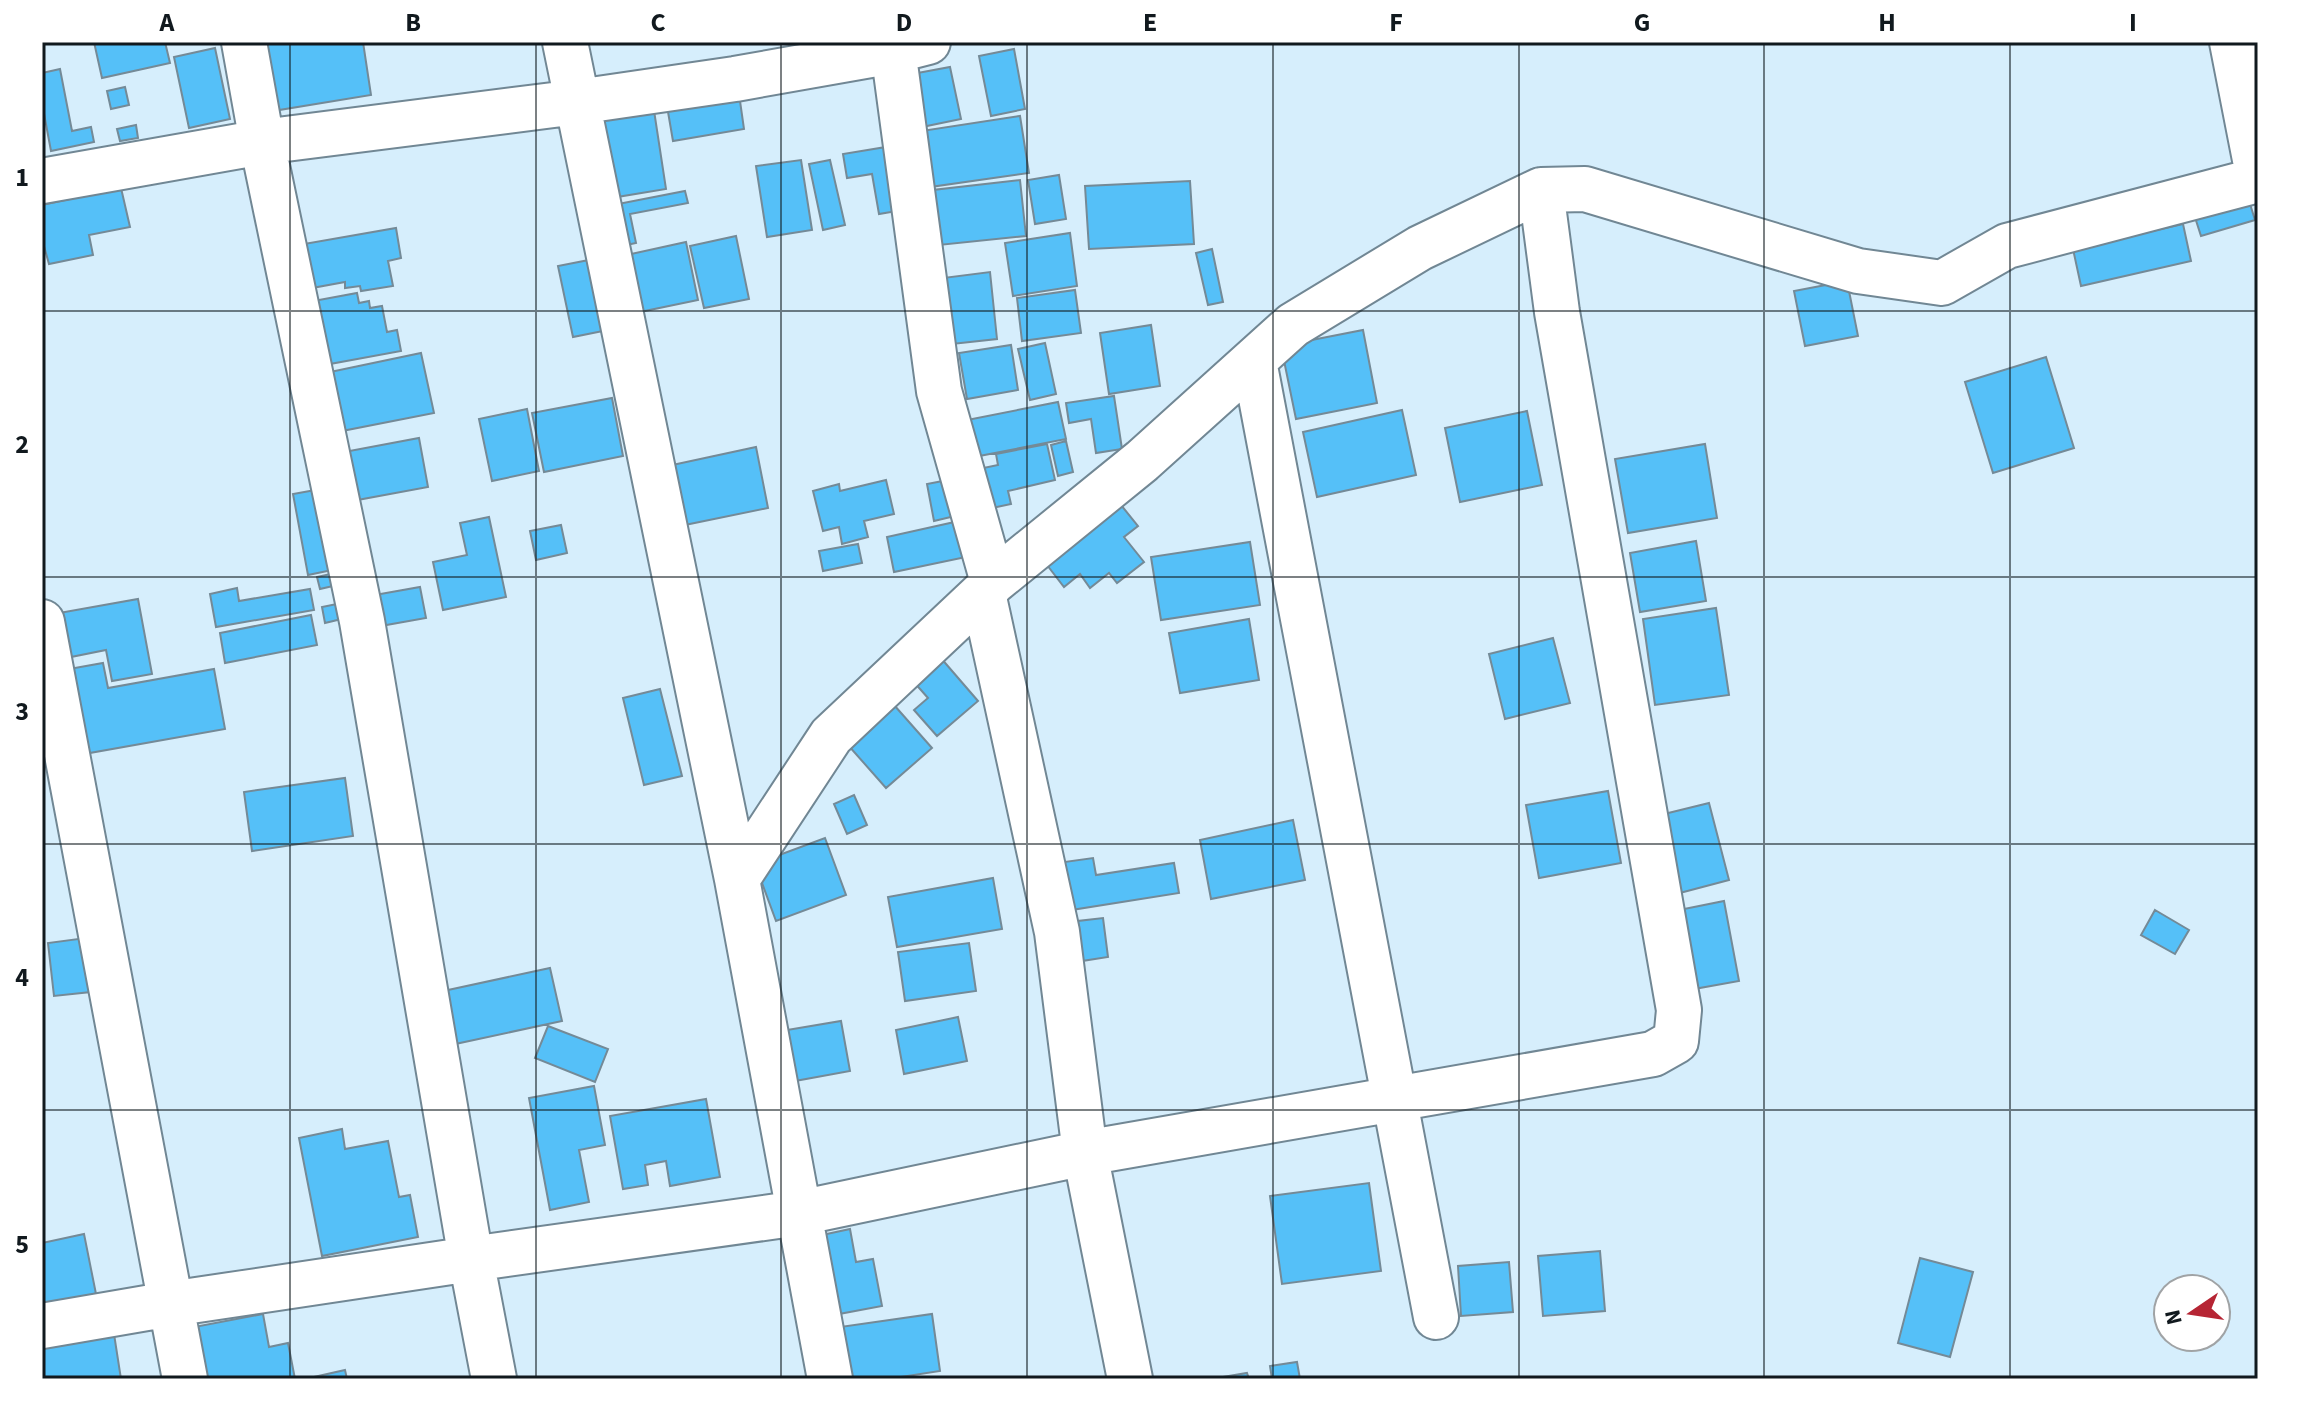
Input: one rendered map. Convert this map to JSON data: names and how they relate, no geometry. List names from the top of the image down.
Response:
{
  "north": "left",
  "grid": {
    "columns": [
      "A",
      "B",
      "C",
      "D",
      "E",
      "F",
      "G",
      "H",
      "I"
    ],
    "rows": [
      "1",
      "2",
      "3",
      "4",
      "5"
    ]
  }
}
